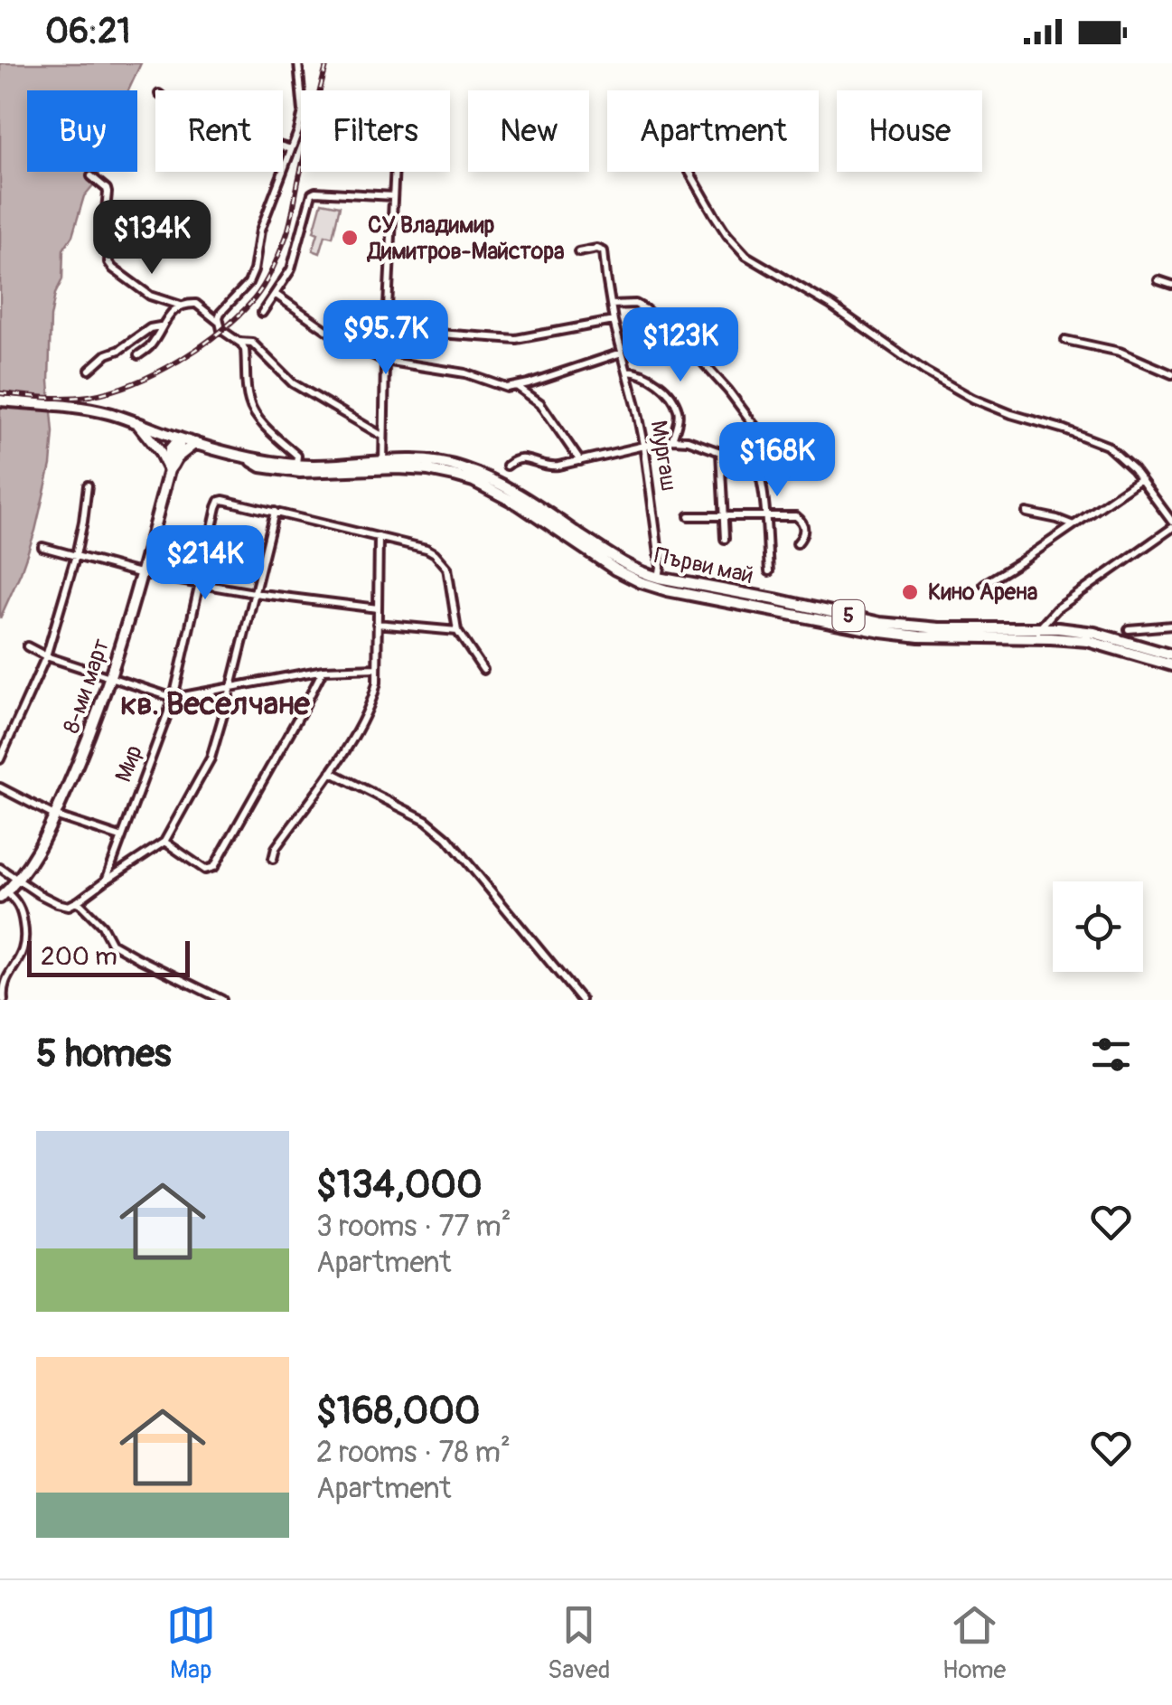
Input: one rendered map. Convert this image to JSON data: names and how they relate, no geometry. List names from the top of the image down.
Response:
{
  "streets": {
    "main road": ["Първи май", "5", "8-ми март"],
    "street": ["Мургаш", "Мир"]
  },
  "crossings": [
    ["Мургаш", "Първи май"],
    ["Първи май", "5"]
  ],
  "districts": ["кв. Веселчане"],
  "places": ["СУ Владимир Димитров-Майстора", "Кино Арена"],
  "scale_bar": "200 m",
  "page": {
    "status": "06:21",
    "chip": [
      "Buy",
      "Rent",
      "Filters",
      "New",
      "Apartment",
      "House"
    ],
    "price": [
      "$134K",
      "$95.7K",
      "$123K",
      "$168K",
      "$214K"
    ],
    "scale": "200 m",
    "heading": "5 homes",
    "list": [
      {
        "name": "$134,000",
        "note": "3 rooms · 77 m² · Apartment"
      },
      {
        "name": "$168,000",
        "note": "2 rooms · 78 m² · Apartment"
      }
    ],
    "tabs": ["Map", "Saved", "Home"]
  }
}
